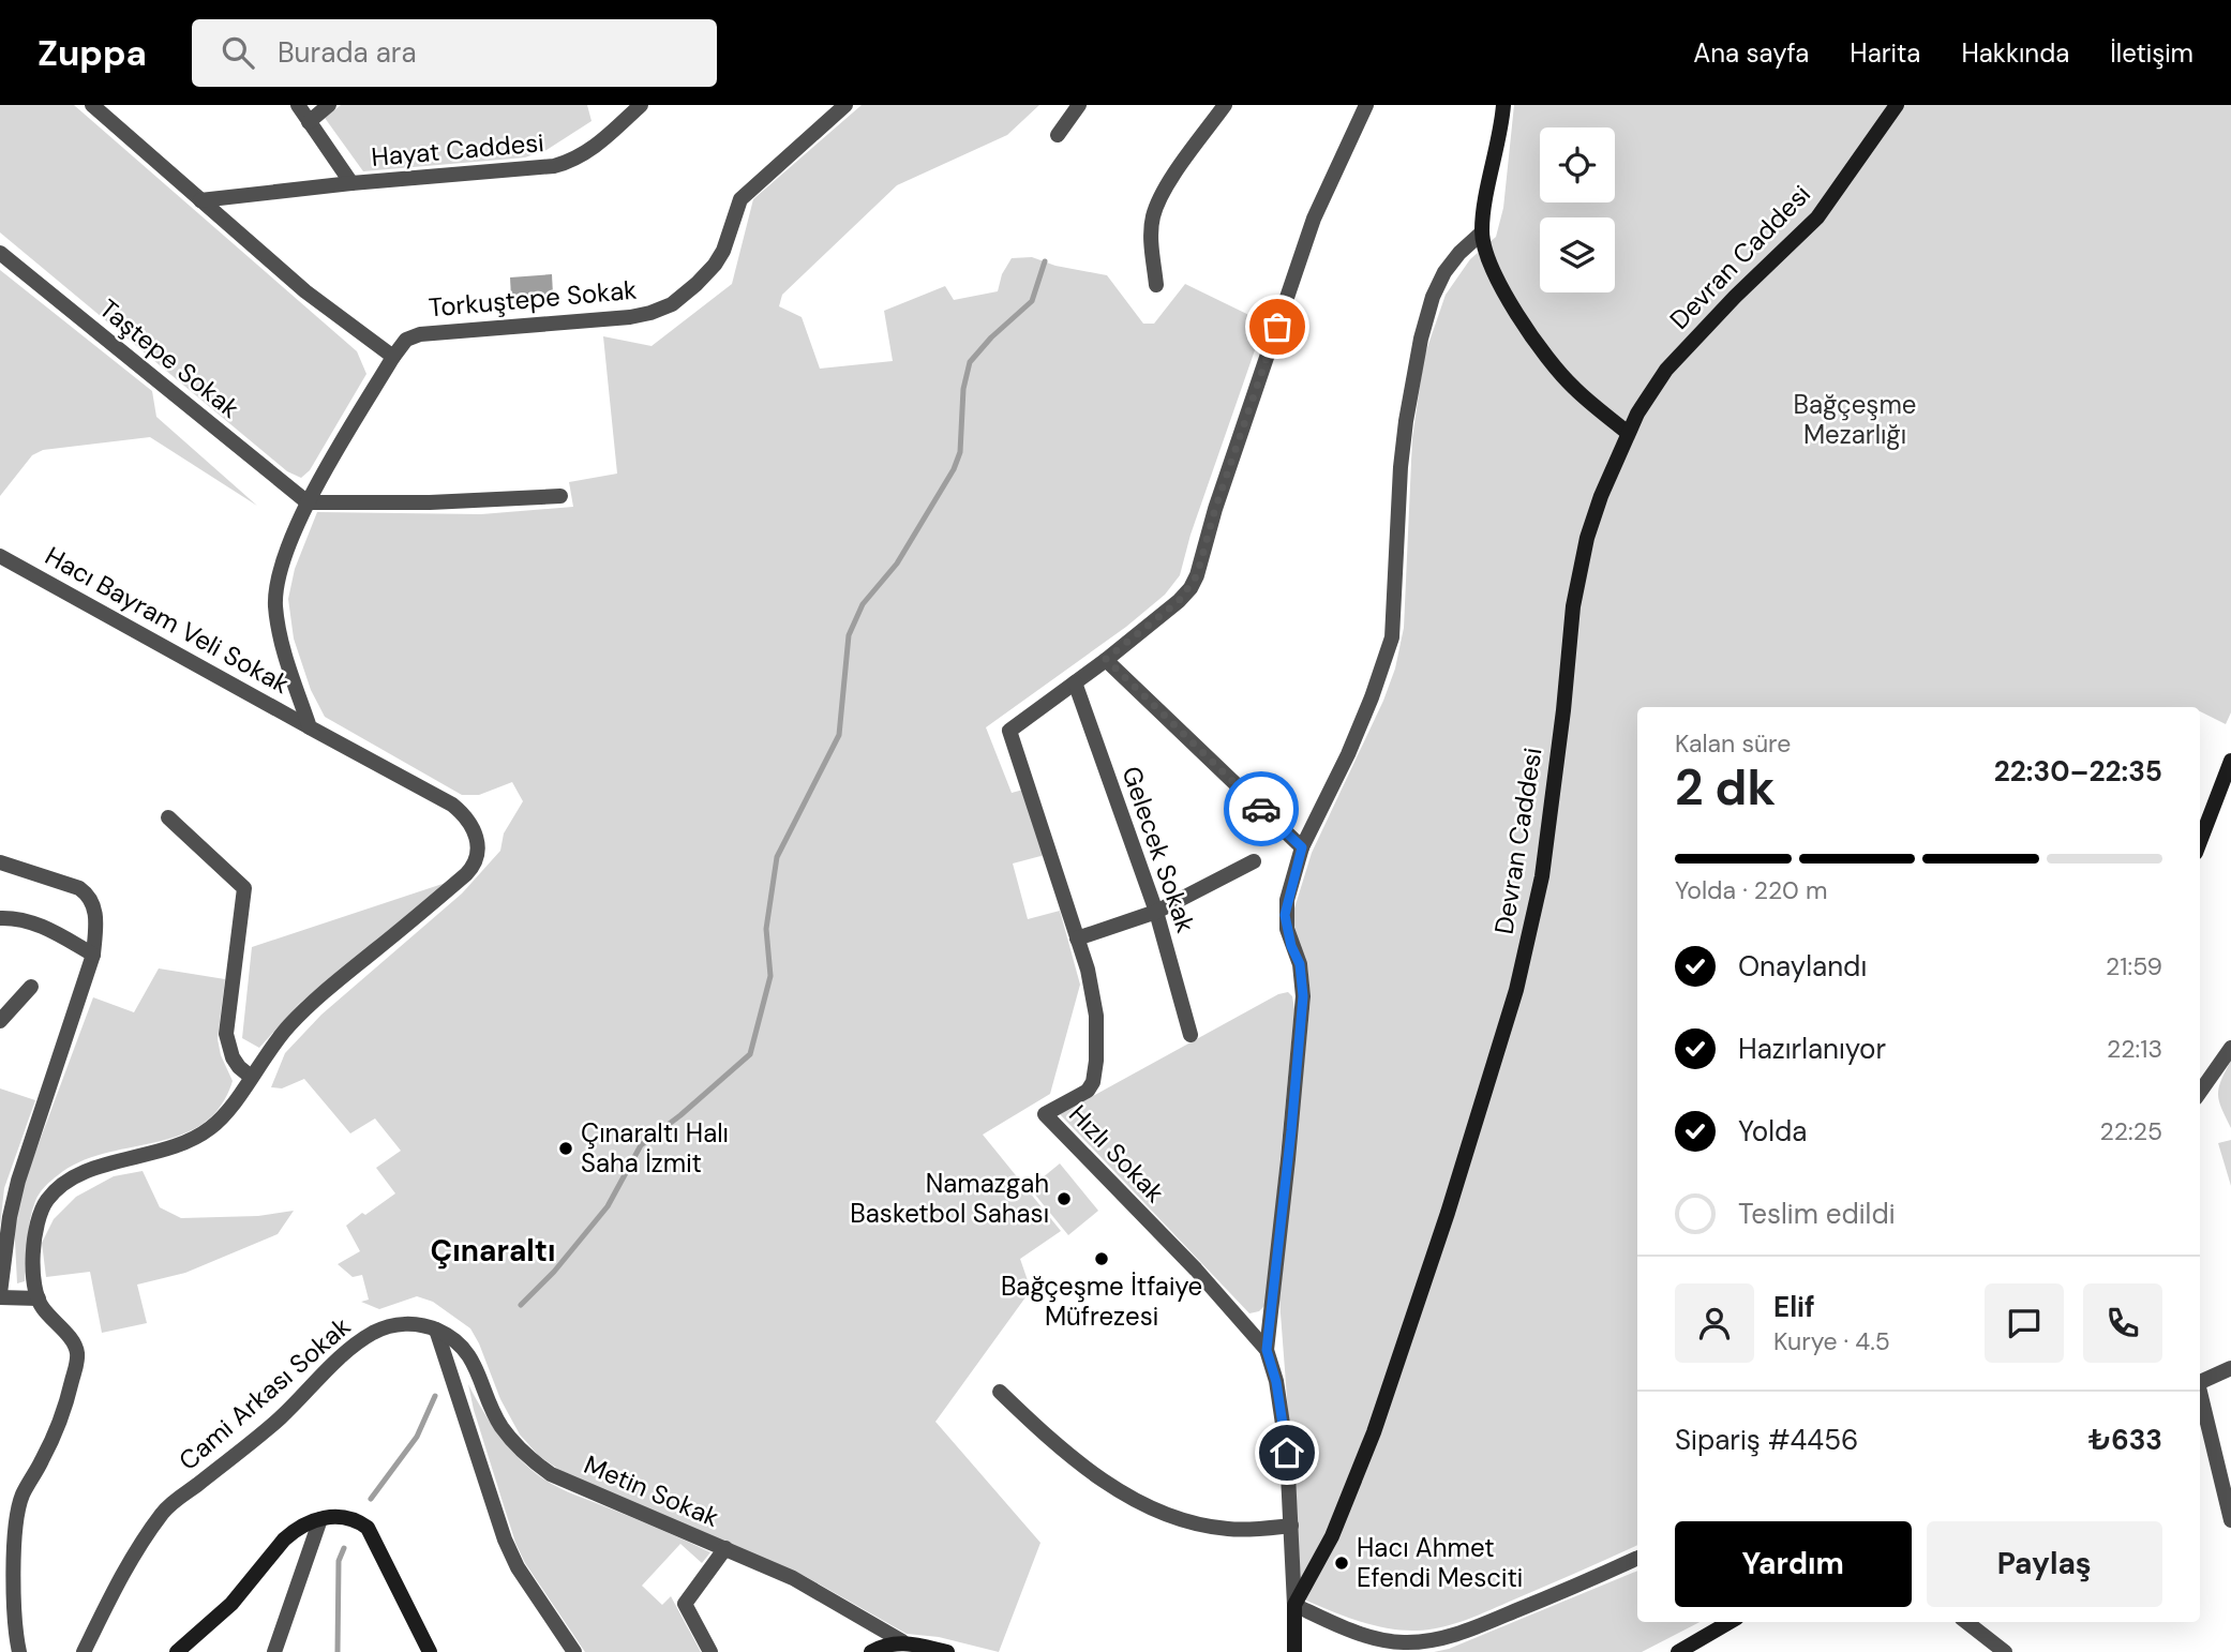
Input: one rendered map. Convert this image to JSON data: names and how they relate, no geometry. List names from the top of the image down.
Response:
{
  "streets": {
    "main road": ["Devran Caddesi"],
    "street": [
      "Hayat Caddesi",
      "Torkuştepe Sokak",
      "Taştepe Sokak",
      "Hacı Bayram Veli Sokak",
      "Gelecek Sokak",
      "Hızlı Sokak",
      "Cami Arkası Sokak",
      "Metin Sokak"
    ]
  },
  "crossings": [
    ["Devran Caddesi", "Hızlı Sokak"],
    ["Torkuştepe Sokak", "Hacı Bayram Veli Sokak"],
    ["Taştepe Sokak", "Hacı Bayram Veli Sokak"],
    ["Gelecek Sokak", "Hızlı Sokak"],
    ["Cami Arkası Sokak", "Metin Sokak"]
  ],
  "districts": ["Çınaraltı"],
  "parks": ["Bağçeşme Mezarlığı"],
  "places": [
    "Çınaraltı Halı Saha İzmit",
    "Namazgah Basketbol Sahası",
    "Bağçeşme İtfaiye Müfrezesi",
    "Hacı Ahmet Efendi Mesciti"
  ],
  "page": {
    "header": "Zuppa",
    "search": "Burada ara",
    "nav": [
      "Ana sayfa",
      "Harita",
      "Hakkında",
      "İletişim"
    ],
    "heading": ["2 dk", "Kalan süre", "22:30–22:35"],
    "panel": [
      "Elif",
      "Kurye · 4.5",
      "Sipariş #4456",
      "₺633"
    ],
    "bar": "Yolda · 220 m",
    "list": [
      ["Onaylandı", "21:59"],
      ["Hazırlanıyor", "22:13"],
      ["Yolda", "22:25"],
      "Teslim edildi"
    ],
    "buttons": ["Yardım", "Paylaş"]
  }
}
